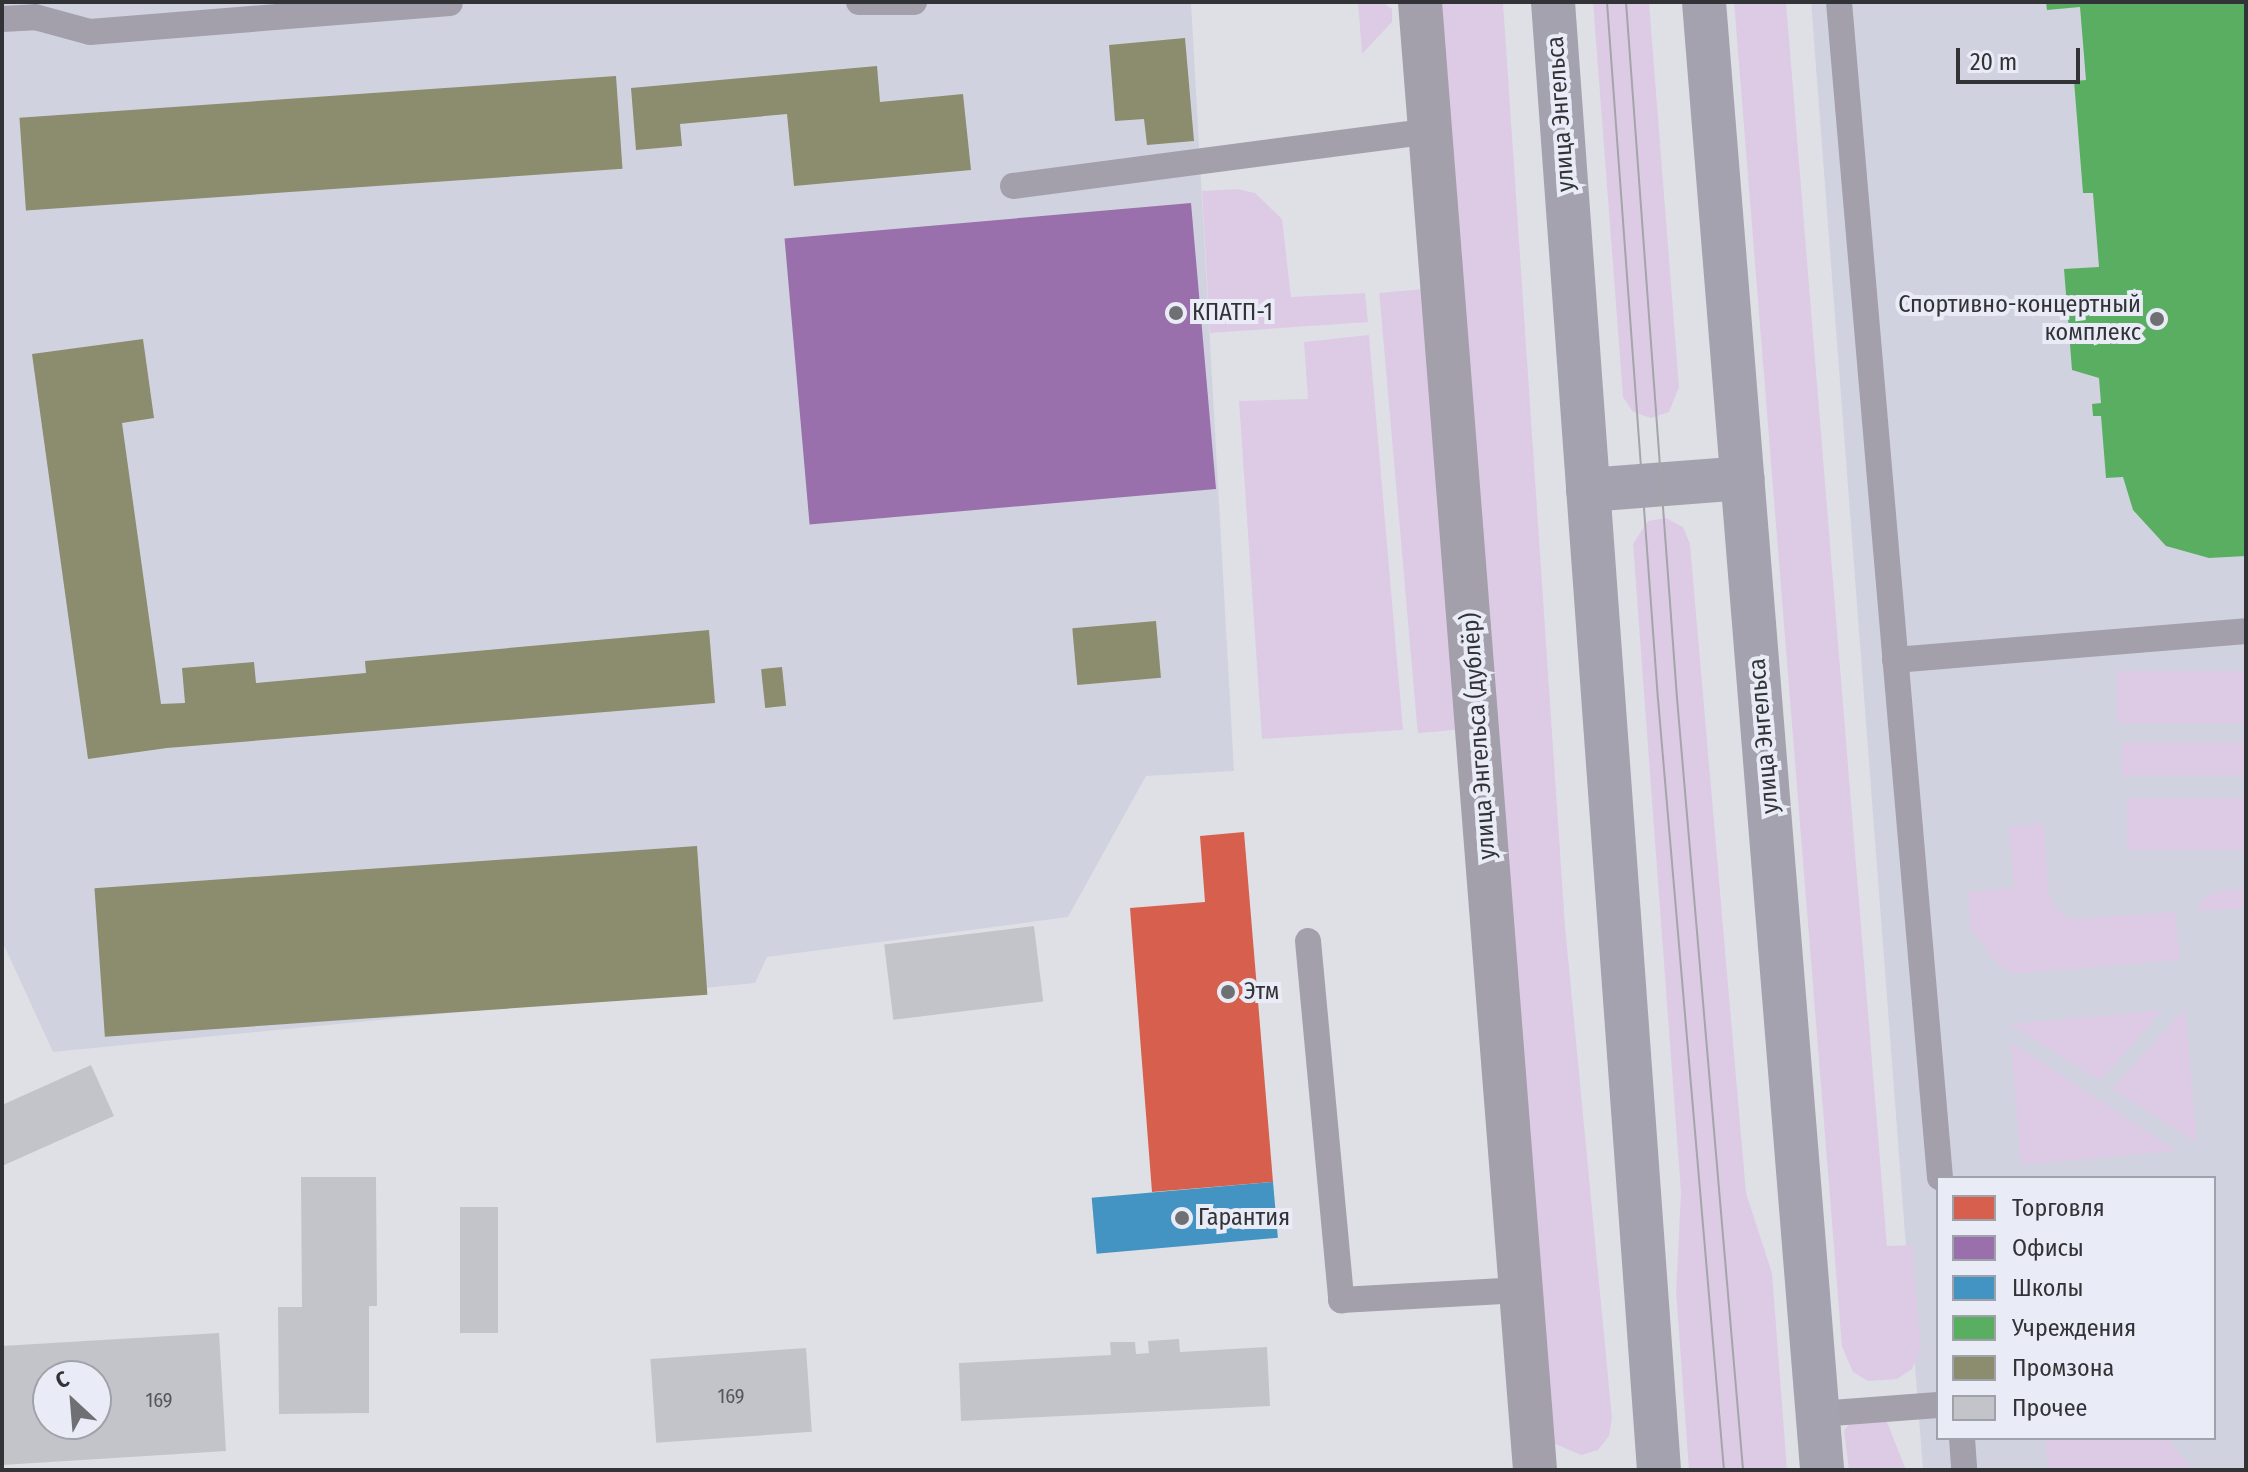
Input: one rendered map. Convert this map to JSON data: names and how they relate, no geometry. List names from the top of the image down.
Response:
{
  "streets": {
    "main road": ["улица Энгельса"],
    "street": ["улица Энгельса (дублёр)"]
  },
  "places": [
    "КПАТП-1",
    "Спортивно-концертный комплекс",
    "Этм",
    "Гарантия"
  ],
  "house_numbers": ["169", "169"],
  "legend": [
    "Торговля",
    "Офисы",
    "Школы",
    "Учреждения",
    "Промзона",
    "Прочее"
  ],
  "scale_bar": "20 m",
  "north": "top left"
}
